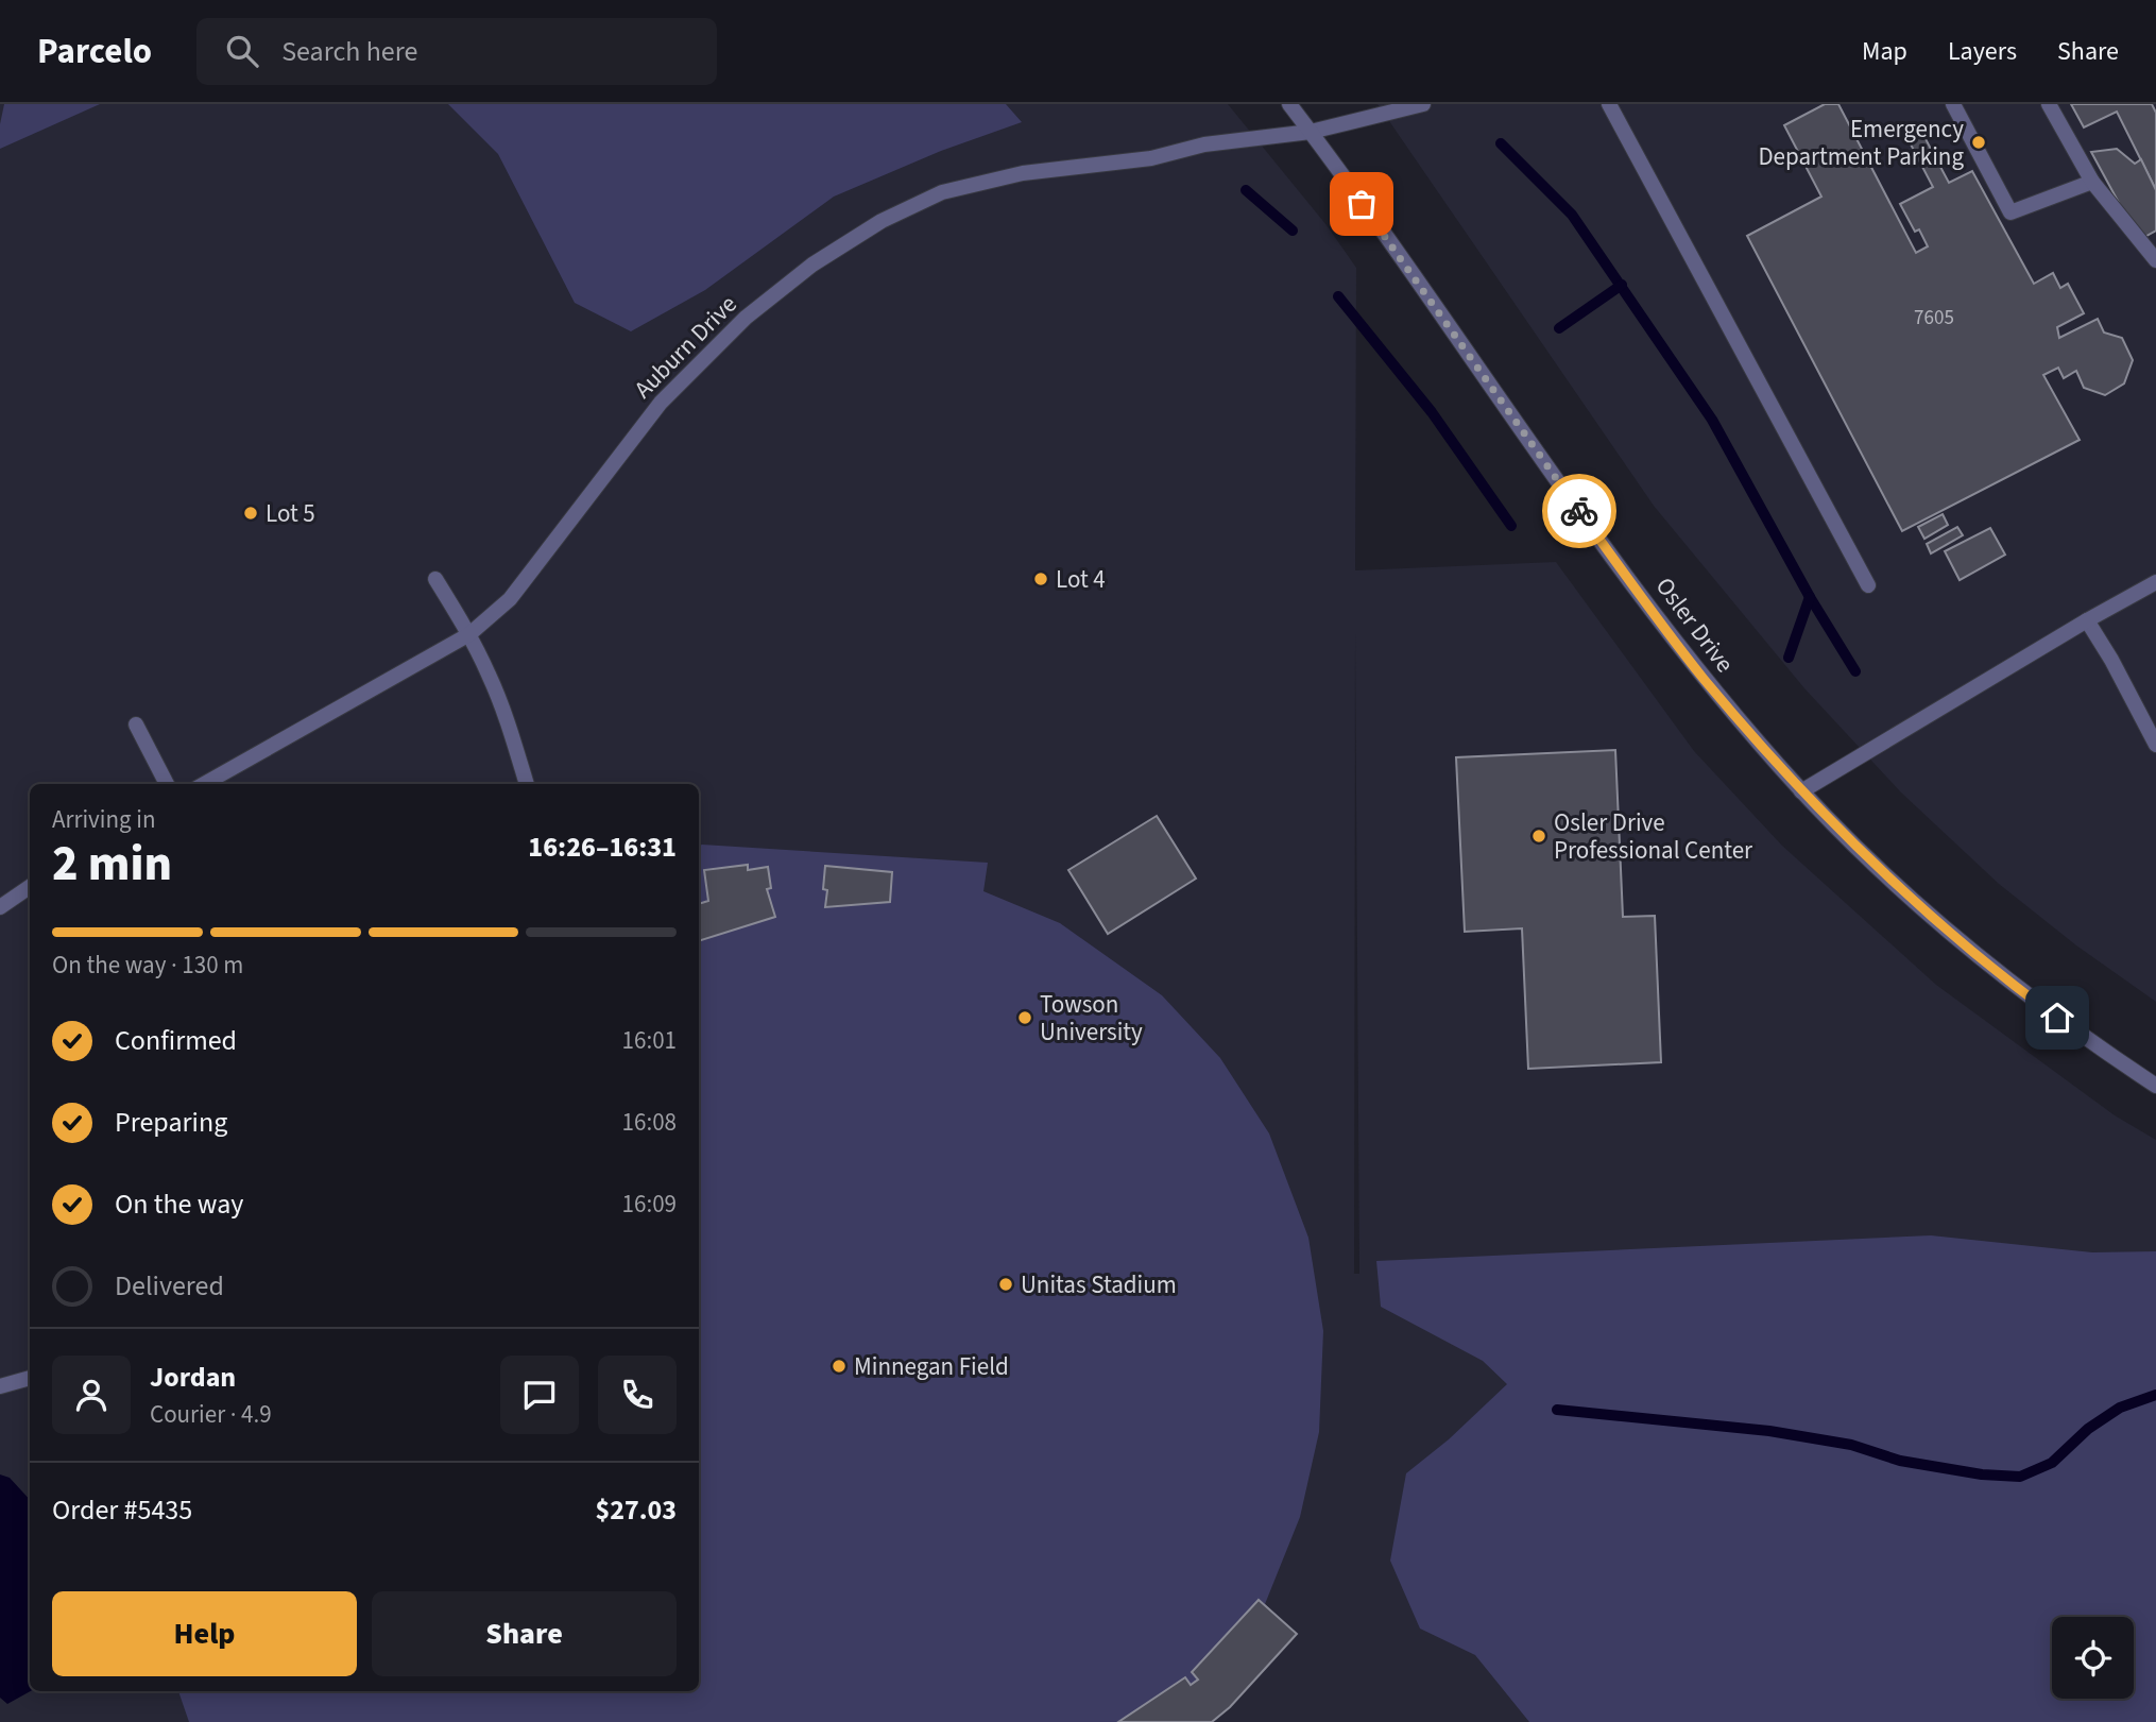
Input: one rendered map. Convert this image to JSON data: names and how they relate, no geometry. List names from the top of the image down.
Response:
{
  "streets": {
    "street": ["Auburn Drive", "Osler Drive"]
  },
  "crossings": [
    ["Auburn Drive", "Osler Drive"]
  ],
  "places": [
    "Emergency Department Parking",
    "Lot 5",
    "Lot 4",
    "Osler Drive Professional Center",
    "Towson University",
    "Unitas Stadium",
    "Minnegan Field"
  ],
  "house_numbers": ["7605"],
  "page": {
    "header": "Parcelo",
    "search": "Search here",
    "nav": ["Map", "Layers", "Share"],
    "heading": ["2 min", "Arriving in", "16:26–16:31"],
    "panel": [
      "Jordan",
      "Courier · 4.9",
      "Order #5435",
      "$27.03"
    ],
    "bar": "On the way · 130 m",
    "list": [
      ["Confirmed", "16:01"],
      ["Preparing", "16:08"],
      ["On the way", "16:09"],
      "Delivered"
    ],
    "buttons": ["Help", "Share"]
  }
}
